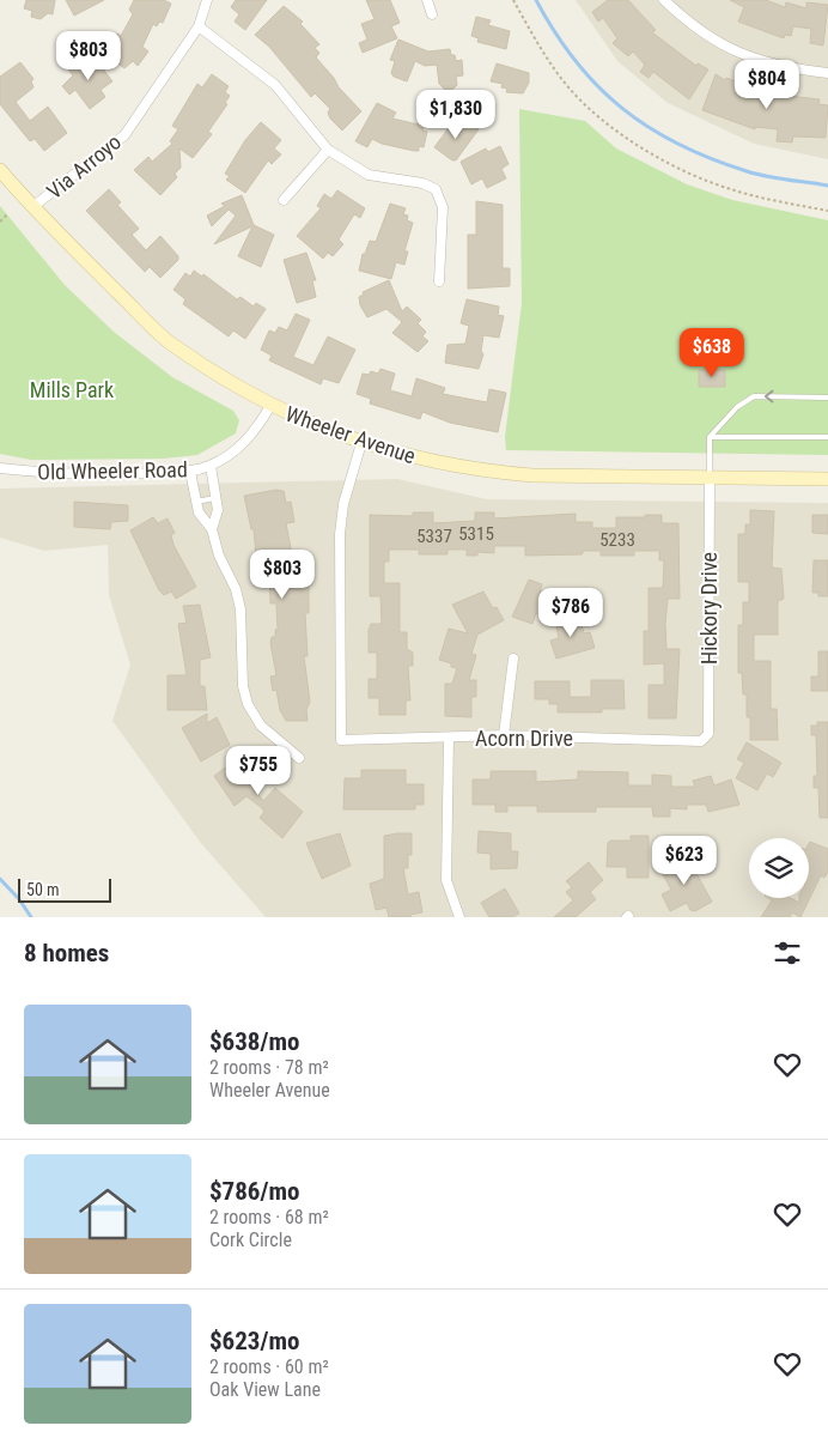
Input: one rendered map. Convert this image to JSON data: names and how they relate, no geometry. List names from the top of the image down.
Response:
{
  "streets": {
    "main road": ["Wheeler Avenue"],
    "street": [
      "Via Arroyo",
      "Old Wheeler Road",
      "Hickory Drive",
      "Acorn Drive"
    ]
  },
  "crossings": [
    ["Via Arroyo", "Wheeler Avenue"],
    ["Wheeler Avenue", "Old Wheeler Road"],
    ["Wheeler Avenue", "Hickory Drive"],
    ["Wheeler Avenue", "Acorn Drive"],
    ["Hickory Drive", "Acorn Drive"]
  ],
  "parks": ["Mills Park"],
  "house_numbers": ["5315", "5337", "5233"],
  "scale_bar": "50 m",
  "page": {
    "price": [
      "$803",
      "$804",
      "$1,830",
      "$638",
      "$803",
      "$786",
      "$755",
      "$623"
    ],
    "scale": "50 m",
    "heading": "8 homes",
    "list": [
      {
        "name": "$638/mo",
        "note": "2 rooms · 78 m² · Wheeler Avenue"
      },
      {
        "name": "$786/mo",
        "note": "2 rooms · 68 m² · Cork Circle"
      },
      {
        "name": "$623/mo",
        "note": "2 rooms · 60 m² · Oak View Lane"
      }
    ]
  }
}
